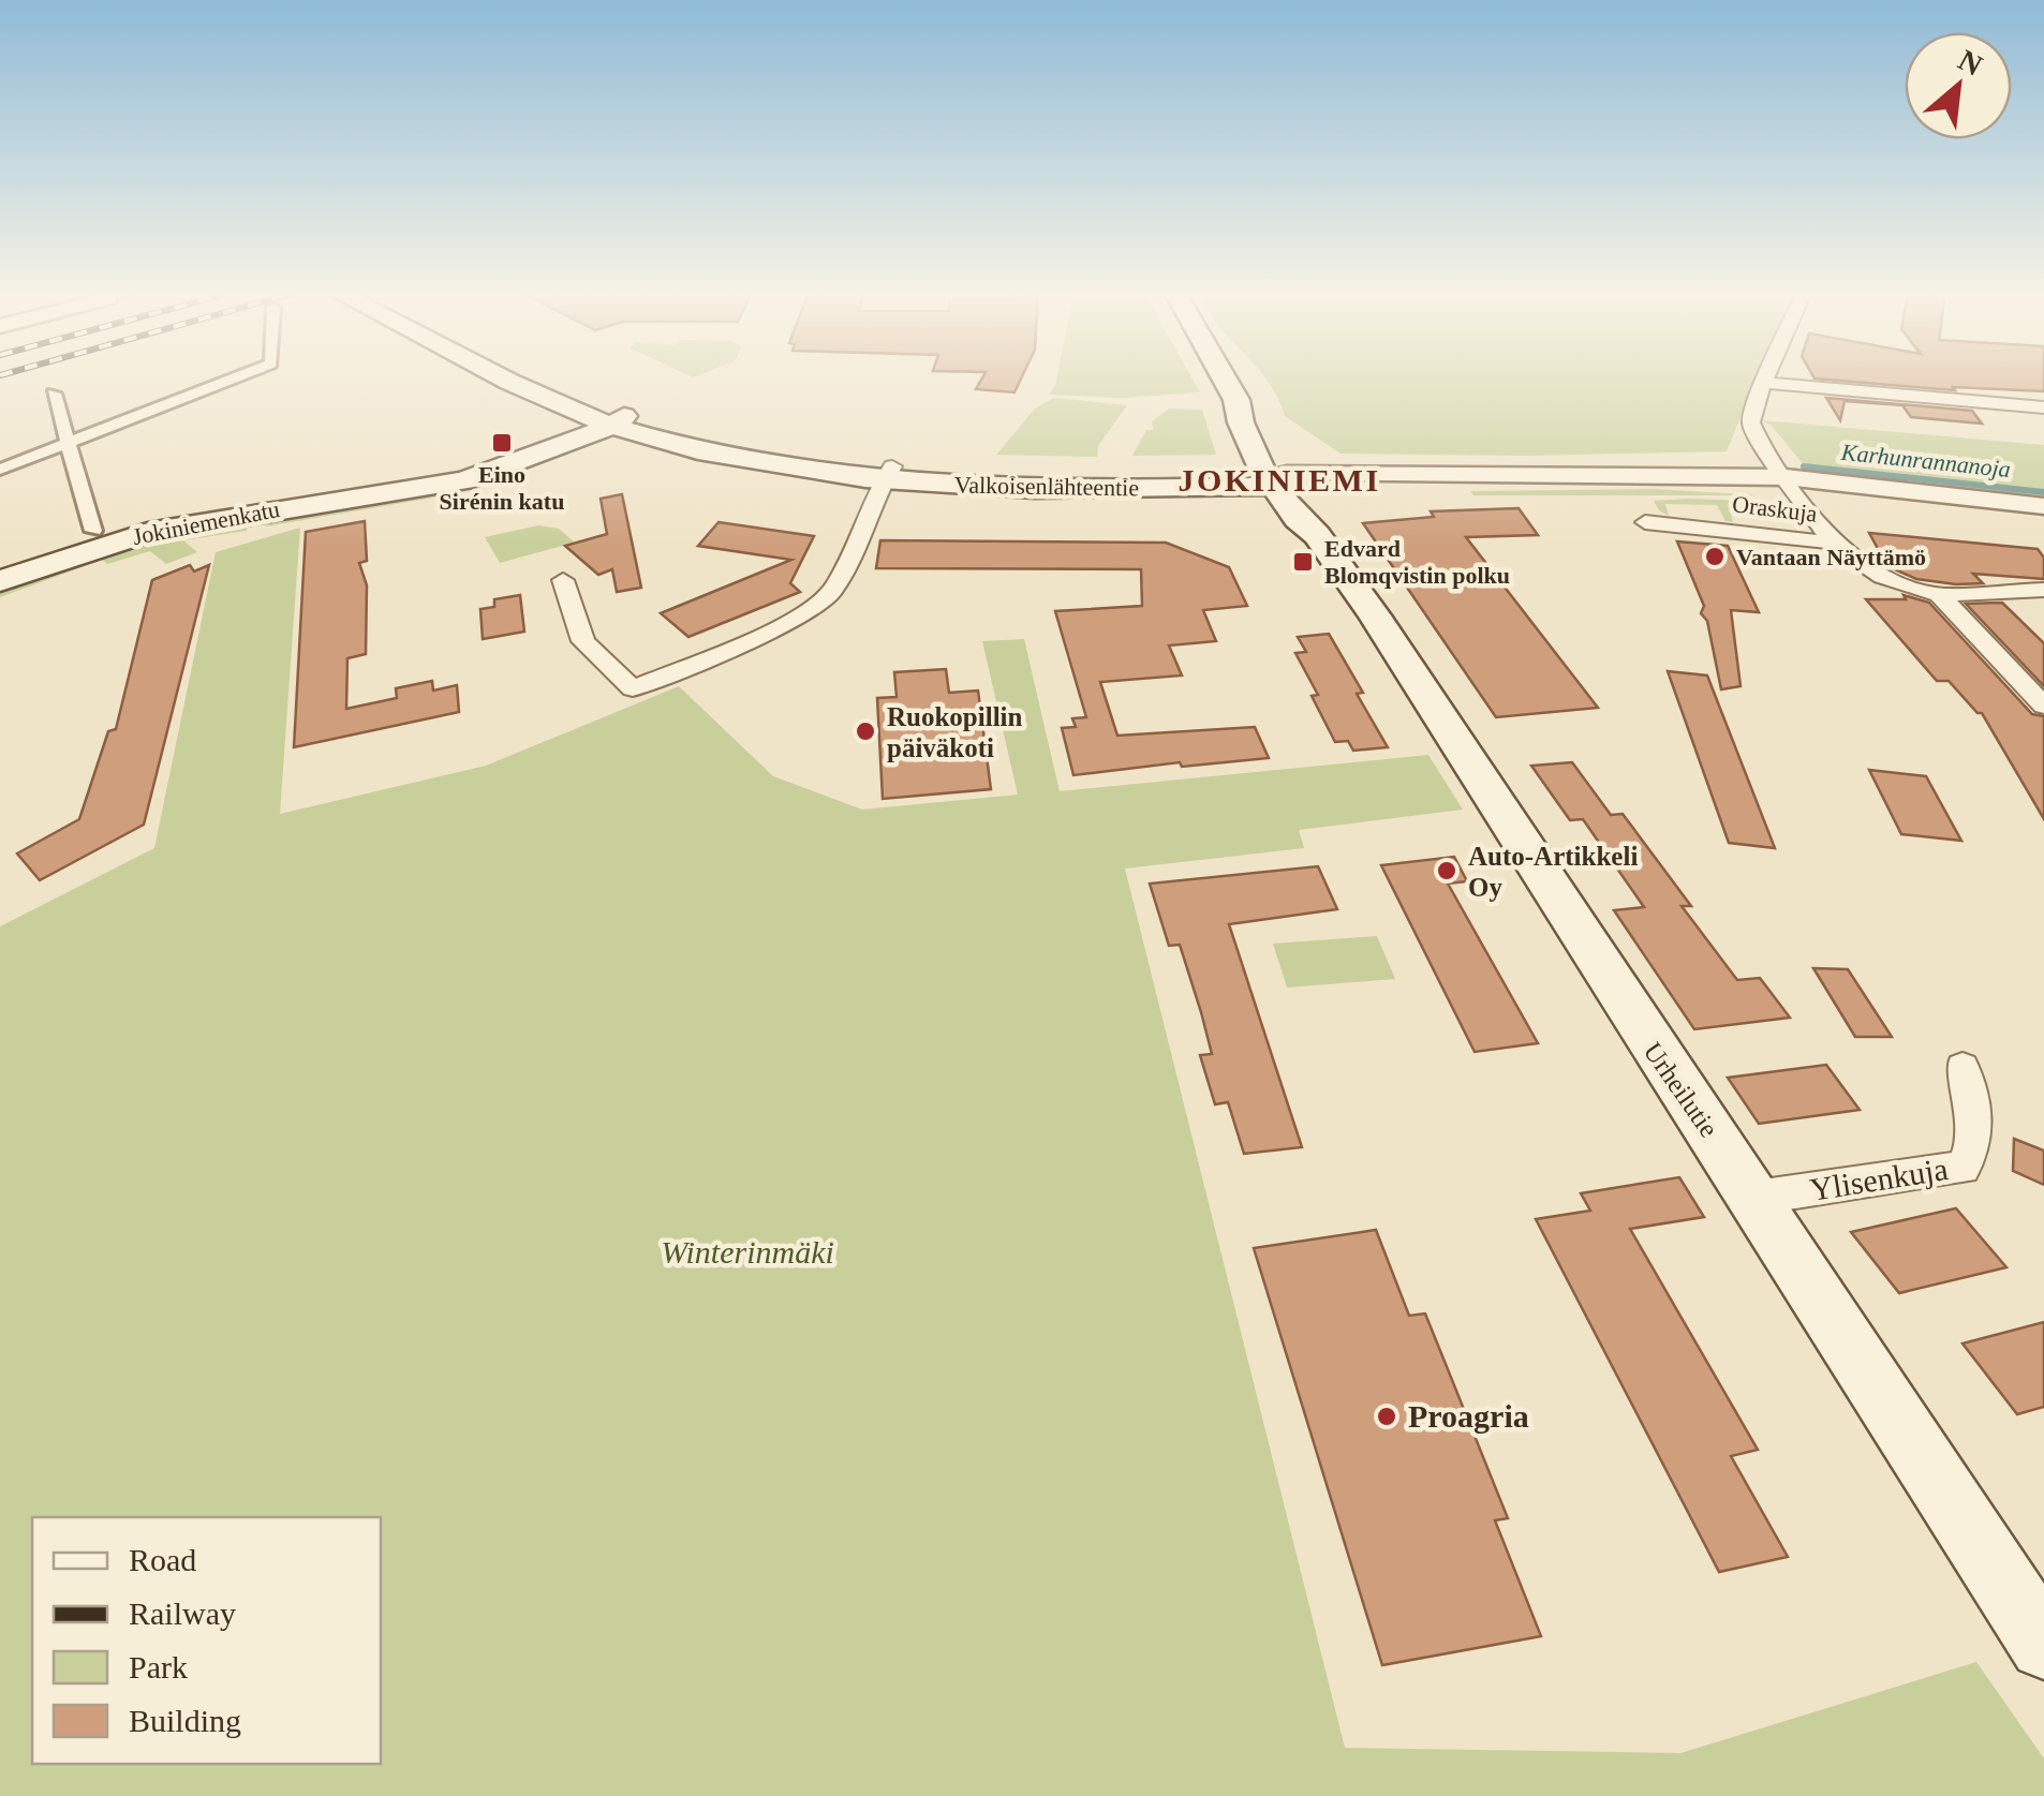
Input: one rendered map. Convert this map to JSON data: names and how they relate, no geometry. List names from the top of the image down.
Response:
{
  "streets": {
    "main road": ["Valkoisenlähteentie", "Jokiniemenkatu", "Urheilutie"],
    "street": ["Oraskuja", "Ylisenkuja"]
  },
  "crossings": [
    ["Valkoisenlähteentie", "Oraskuja"],
    ["Valkoisenlähteentie", "Jokiniemenkatu"],
    ["Valkoisenlähteentie", "Urheilutie"],
    ["Urheilutie", "Ylisenkuja"]
  ],
  "districts": ["JOKINIEMI"],
  "water": ["Karhunrannanoja"],
  "parks": ["Winterinmäki"],
  "places": {
    "transit": ["Eino Sirénin katu", "Edvard Blomqvistin polku"],
    "other": [
      "Vantaan Näyttämö",
      "Ruokopillin päiväkoti",
      "Auto-Artikkeli Oy",
      "Proagria"
    ]
  },
  "legend": [
    "Road",
    "Railway",
    "Park",
    "Building"
  ],
  "north": "top right"
}
